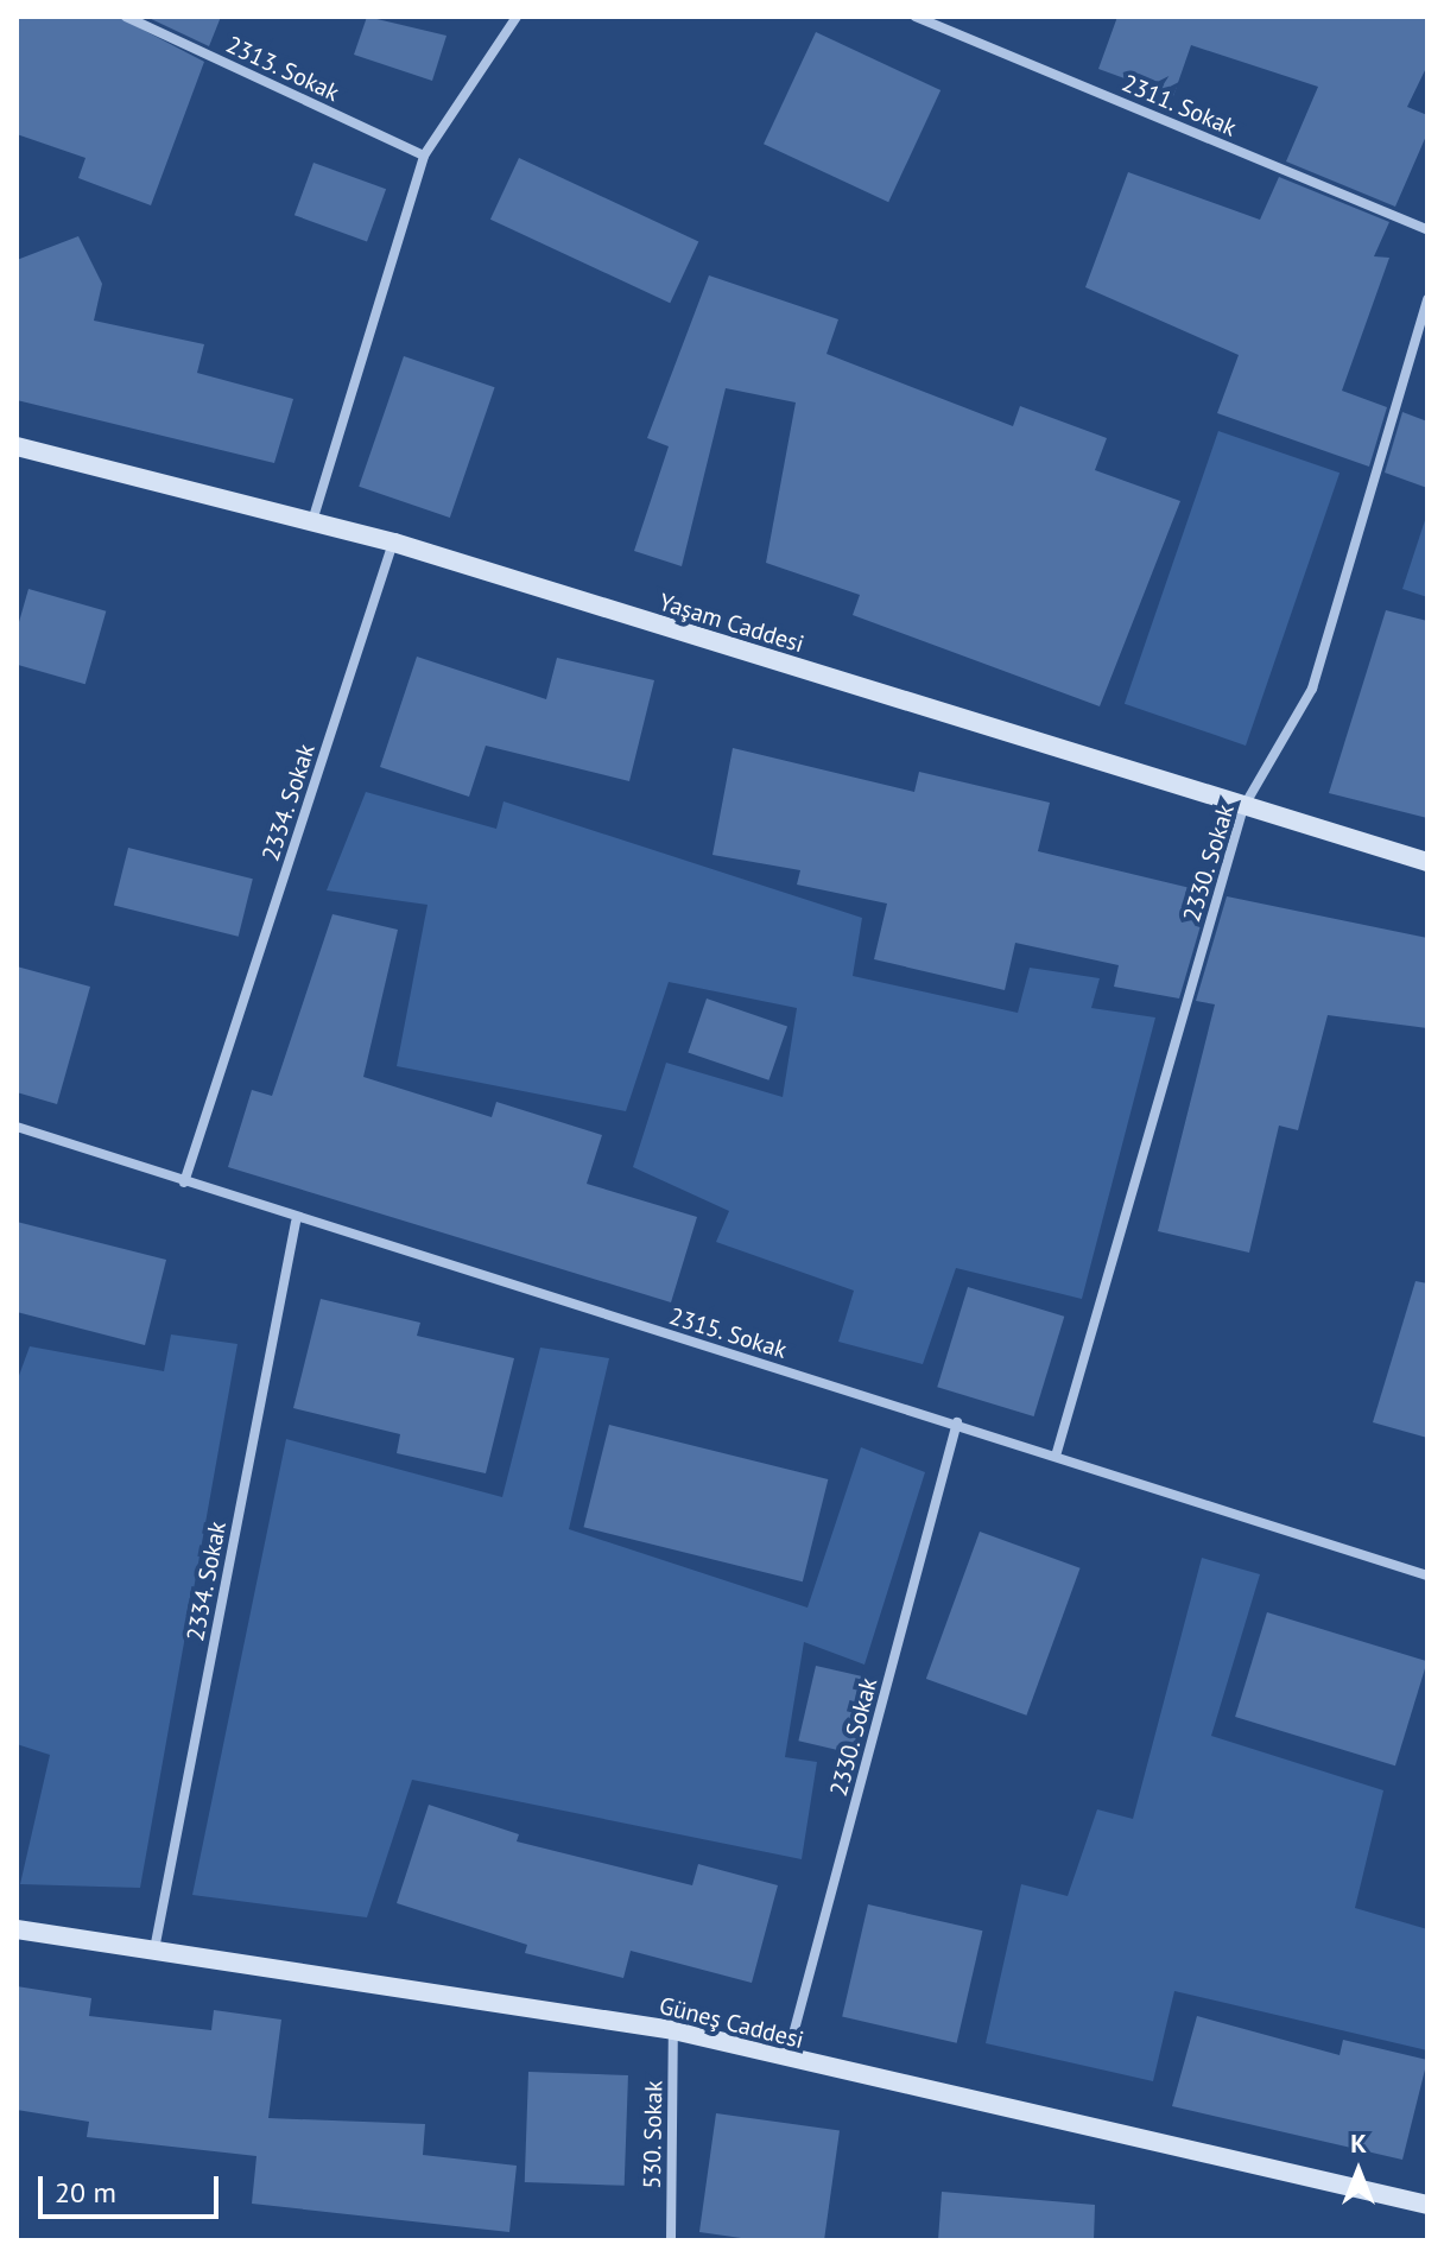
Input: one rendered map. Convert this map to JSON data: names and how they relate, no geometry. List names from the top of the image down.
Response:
{
  "streets": {
    "street": [
      "2313. Sokak",
      "2311. Sokak",
      "Yaşam Caddesi",
      "2334. Sokak",
      "2330. Sokak",
      "2315. Sokak",
      "Güneş Caddesi",
      "530. Sokak"
    ]
  },
  "crossings": [
    ["Yaşam Caddesi", "2334. Sokak"],
    ["Yaşam Caddesi", "2330. Sokak"],
    ["2334. Sokak", "2315. Sokak"],
    ["2334. Sokak", "Güneş Caddesi"],
    ["2330. Sokak", "2315. Sokak"],
    ["2330. Sokak", "Güneş Caddesi"],
    ["Güneş Caddesi", "530. Sokak"]
  ],
  "scale_bar": "20 m",
  "north": "top"
}
